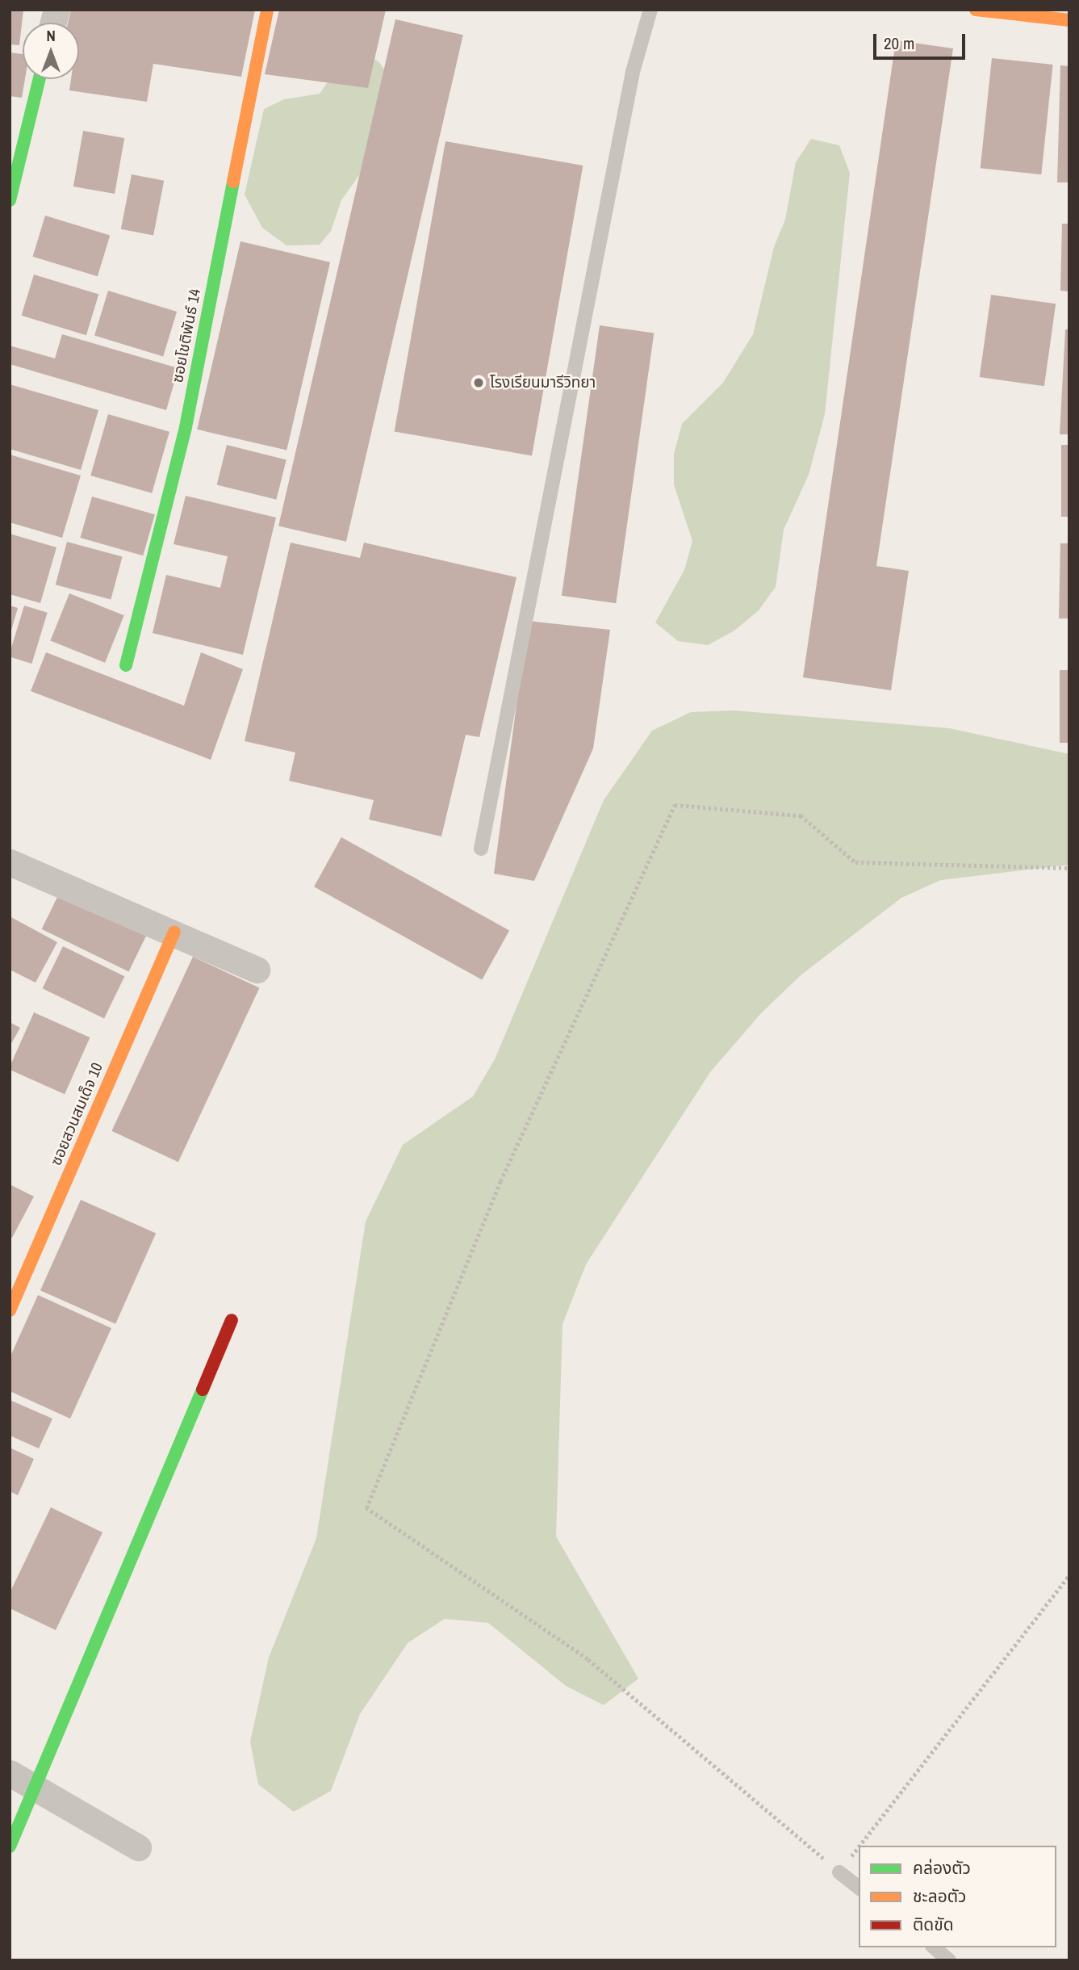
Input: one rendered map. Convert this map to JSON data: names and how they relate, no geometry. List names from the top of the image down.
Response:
{
  "streets": {
    "street": ["ซอยโชติพันธ์ 14", "ซอยสวนสมเด็จ 10"]
  },
  "places": ["โรงเรียนมารีวิทยา"],
  "legend": ["คล่องตัว", "ชะลอตัว", "ติดขัด"],
  "scale_bar": "20 m",
  "north": "top"
}
